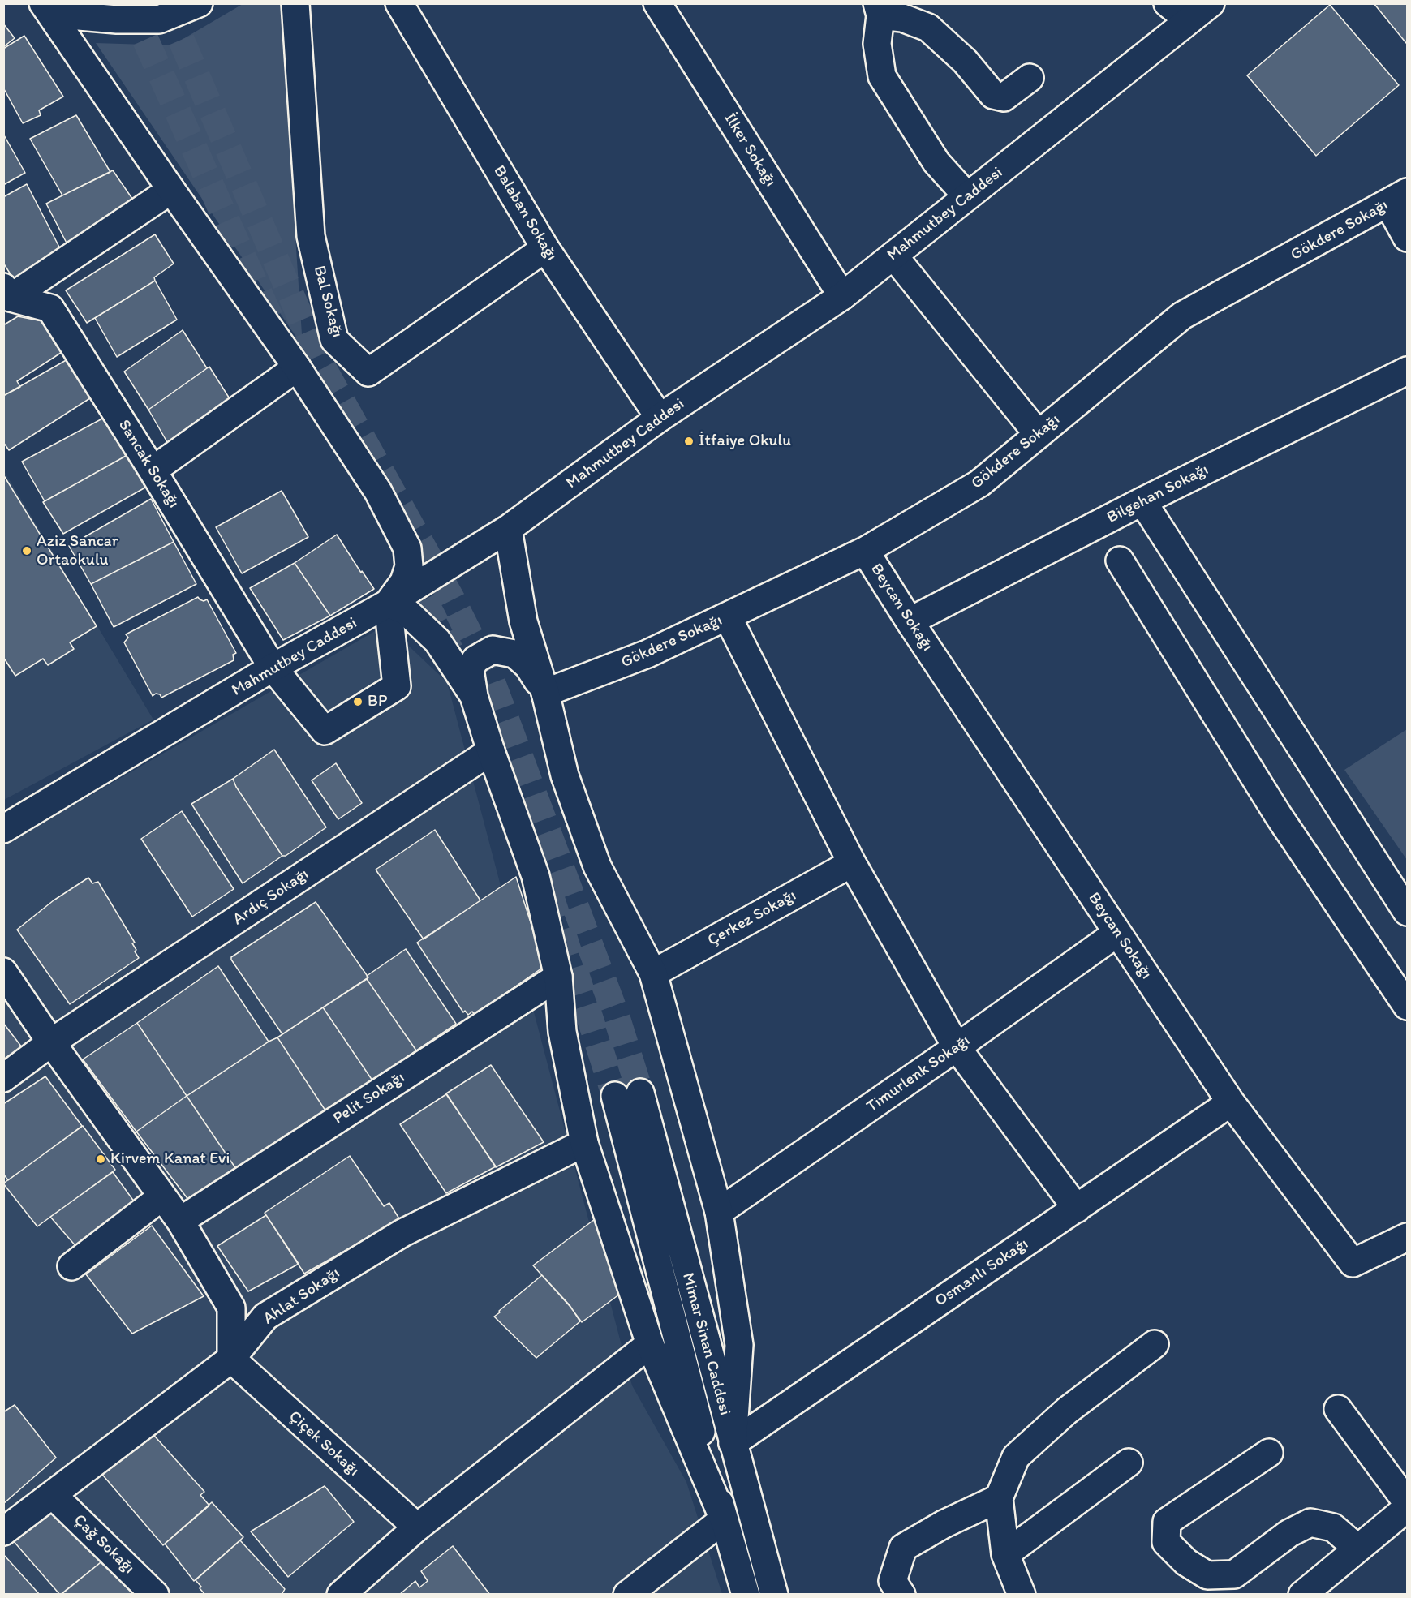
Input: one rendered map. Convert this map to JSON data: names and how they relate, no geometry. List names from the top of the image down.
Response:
{
  "streets": {
    "street": [
      "İlker Sokağı",
      "Balaban Sokağı",
      "Mahmutbey Caddesi",
      "Gökdere Sokağı",
      "Bal Sokağı",
      "Sancak Sokağı",
      "Bilgehan Sokağı",
      "Beycan Sokağı",
      "Ardıç Sokağı",
      "Çerkez Sokağı",
      "Timurlenk Sokağı",
      "Pelit Sokağı",
      "Osmanlı Sokağı",
      "Ahlat Sokağı",
      "Mimar Sinan Caddesi",
      "Çiçek Sokağı",
      "Çağ Sokağı"
    ]
  },
  "crossings": [
    ["İlker Sokağı", "Mahmutbey Caddesi"],
    ["Balaban Sokağı", "Mahmutbey Caddesi"],
    ["Balaban Sokağı", "Bal Sokağı"],
    ["Mahmutbey Caddesi", "Sancak Sokağı"],
    ["Gökdere Sokağı", "Beycan Sokağı"],
    ["Bilgehan Sokağı", "Beycan Sokağı"],
    ["Beycan Sokağı", "Timurlenk Sokağı"],
    ["Beycan Sokağı", "Osmanlı Sokağı"],
    ["Osmanlı Sokağı", "Mimar Sinan Caddesi"],
    ["Ahlat Sokağı", "Çiçek Sokağı"],
    ["Ahlat Sokağı", "Çağ Sokağı"]
  ],
  "places": [
    "İtfaiye Okulu",
    "Aziz Sancar Ortaokulu",
    "BP",
    "Kirvem Kanat Evi"
  ]
}
